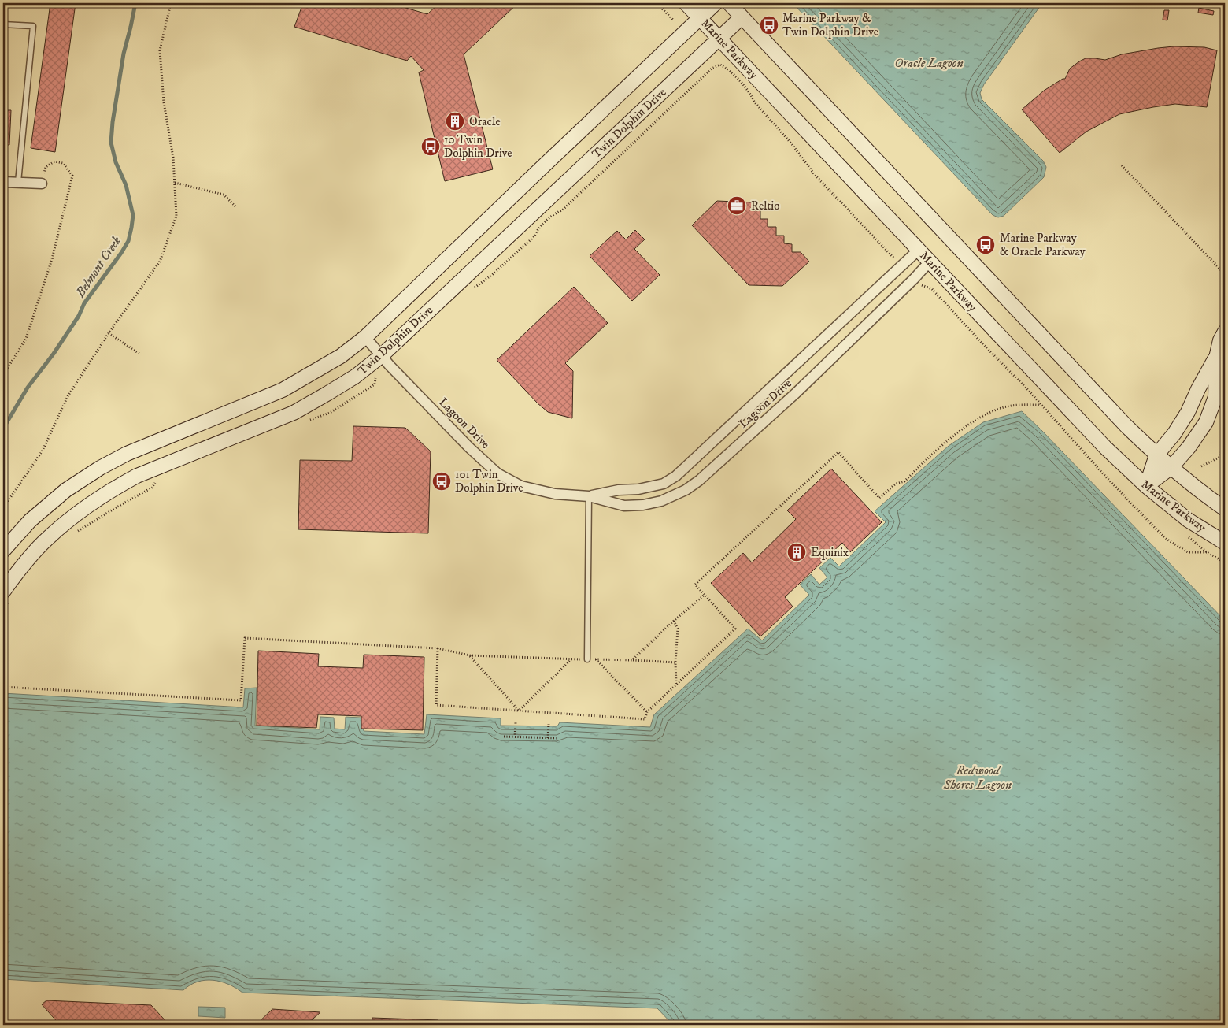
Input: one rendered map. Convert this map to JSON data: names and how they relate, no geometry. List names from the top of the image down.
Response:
{
  "streets": {
    "main road": ["Marine Parkway", "Twin Dolphin Drive"],
    "street": ["Lagoon Drive"]
  },
  "crossings": [
    ["Marine Parkway", "Twin Dolphin Drive"],
    ["Marine Parkway", "Lagoon Drive"],
    ["Twin Dolphin Drive", "Lagoon Drive"]
  ],
  "water": ["Oracle Lagoon", "Belmont Creek", "Redwood Shores Lagoon"],
  "places": {
    "bus stop": [
      "Marine Parkway & Twin Dolphin Drive",
      "10 Twin Dolphin Drive",
      "Marine Parkway & Oracle Parkway",
      "101 Twin Dolphin Drive"
    ],
    "building": ["Oracle", "Equinix"],
    "office": ["Reltio"]
  }
}
